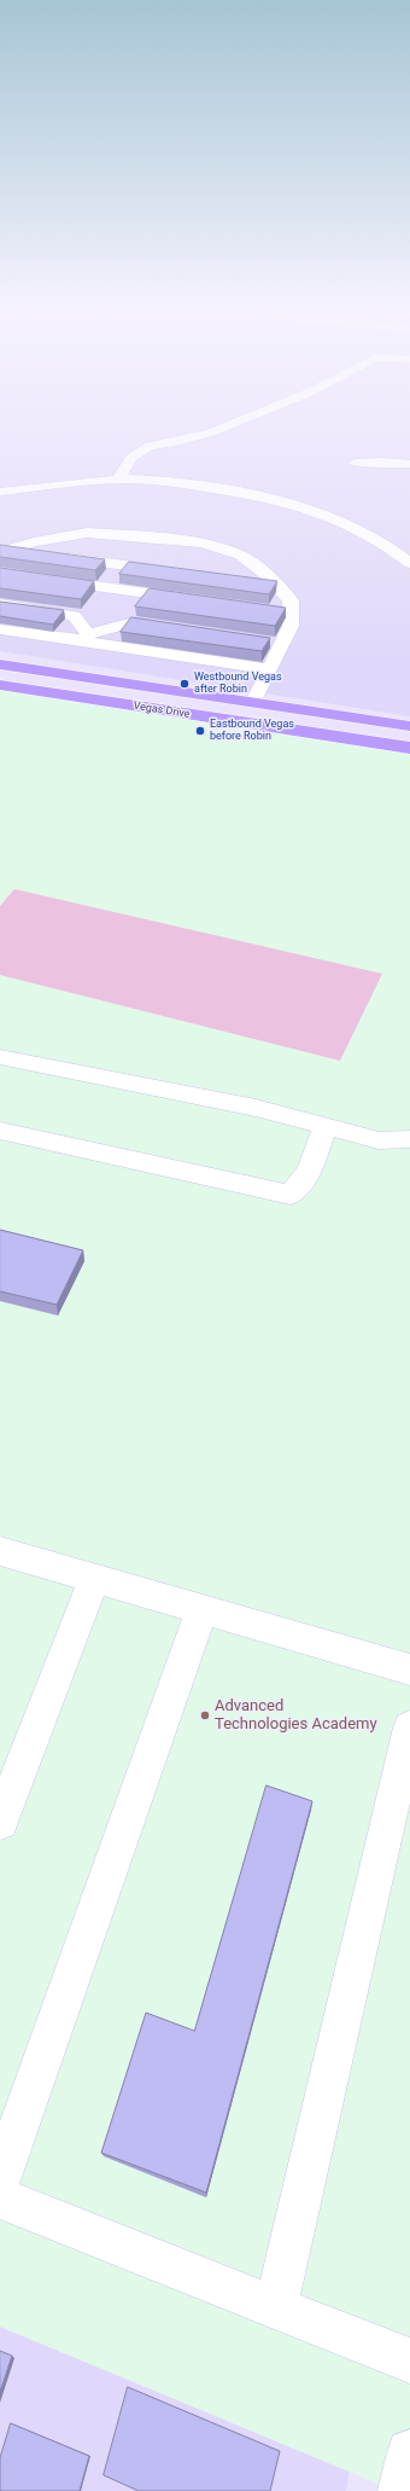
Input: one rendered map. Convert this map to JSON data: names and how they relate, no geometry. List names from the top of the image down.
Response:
{
  "streets": {
    "main road": ["Vegas Drive"]
  },
  "places": ["Westbound Vegas after Robin", "Eastbound Vegas before Robin", "Advanced Technologies Academy"]
}
